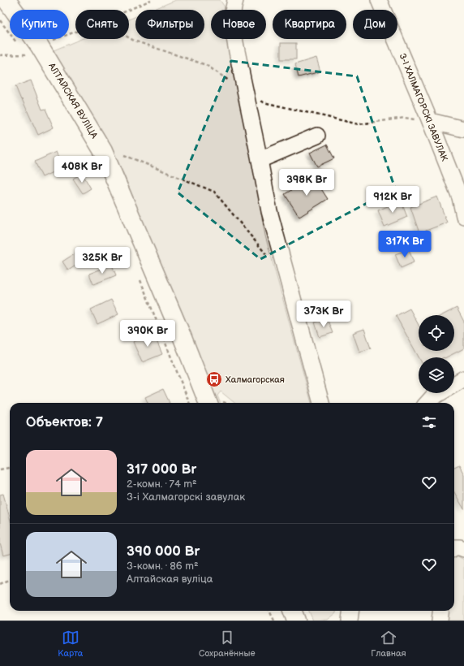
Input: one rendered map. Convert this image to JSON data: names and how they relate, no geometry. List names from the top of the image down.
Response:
{
  "streets": {
    "main road": ["АЛТАЙСКАЯ ВУЛІЦА"],
    "street": ["3-І ХАЛМАГОРСКІ ЗАВУЛАК"]
  },
  "places": {
    "bus stop": ["Халмагорская"]
  },
  "page": {
    "chip": [
      "Купить",
      "Снять",
      "Фильтры",
      "Новое",
      "Квартира",
      "Дом"
    ],
    "price": [
      "408K Br",
      "398K Br",
      "912K Br",
      "317K Br",
      "325K Br",
      "373K Br",
      "390K Br"
    ],
    "heading": "Объектов: 7",
    "list": [
      {
        "name": "317 000 Br",
        "note": "2-комн. · 74 m² · 3-і Халмагорскі завулак"
      },
      {
        "name": "390 000 Br",
        "note": "3-комн. · 86 m² · Алтайская вуліца"
      }
    ],
    "tabs": ["Карта", "Сохранённые", "Главная"]
  }
}
